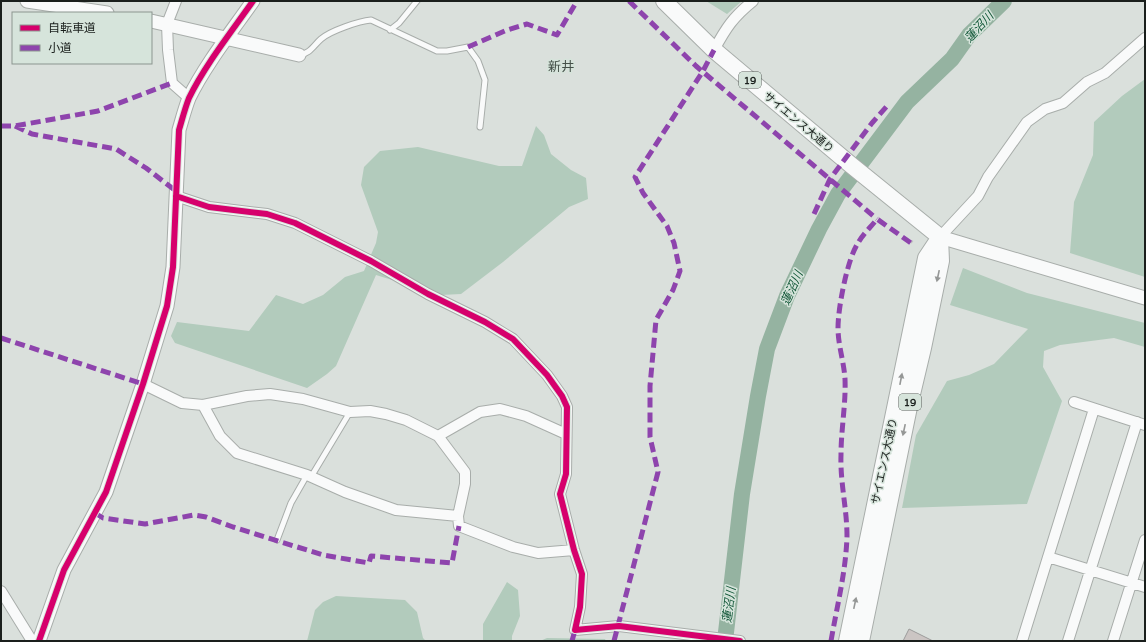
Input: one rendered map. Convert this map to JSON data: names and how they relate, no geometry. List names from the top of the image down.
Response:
{
  "streets": {
    "main road": ["19", "サイエンス大通り"]
  },
  "districts": ["新井"],
  "water": ["蓮沼川"],
  "legend": ["自転車道", "小道"]
}
